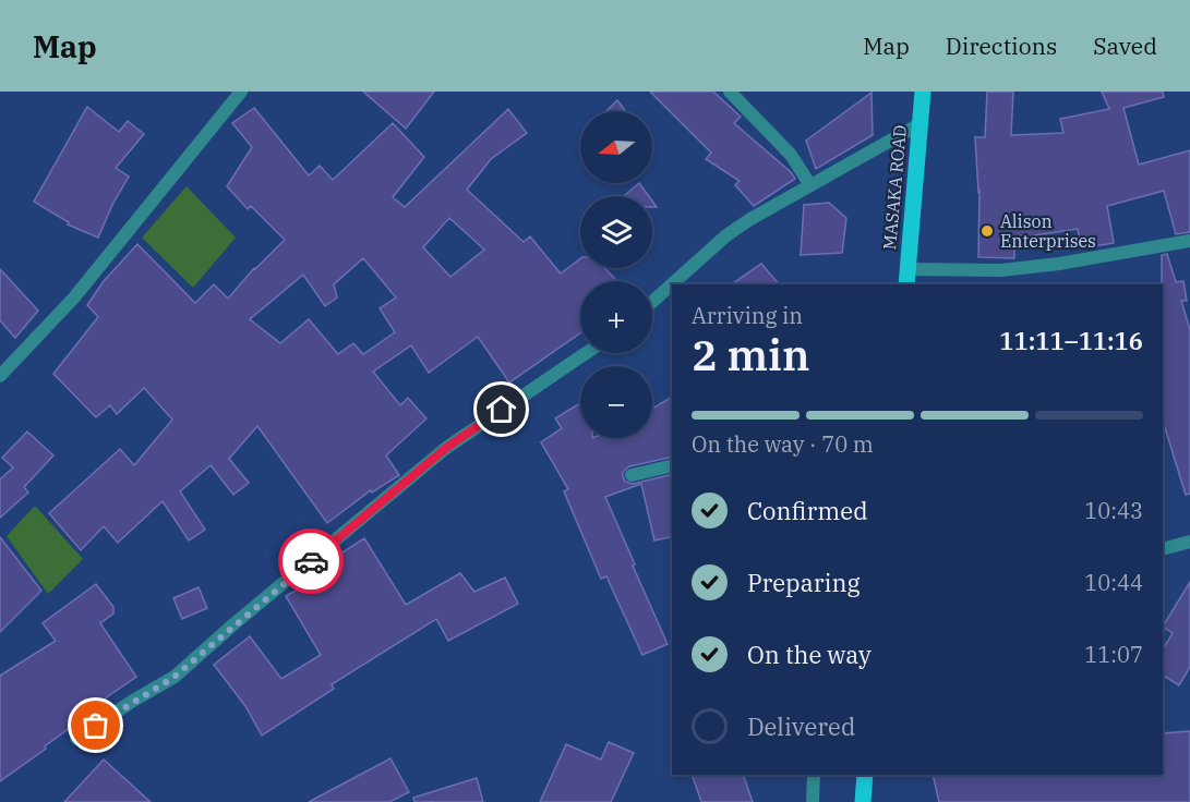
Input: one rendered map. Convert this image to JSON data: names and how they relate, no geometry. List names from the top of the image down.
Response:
{
  "streets": {
    "main road": ["MASAKA ROAD"]
  },
  "places": ["Alison Enterprises"],
  "north": "left",
  "page": {
    "header": "Map",
    "nav": ["Map", "Directions", "Saved"],
    "map_buttons": ["+", "−"],
    "heading": ["2 min", "Arriving in", "11:11–11:16"],
    "bar": "On the way · 70 m",
    "list": [
      ["Confirmed", "10:43"],
      ["Preparing", "10:44"],
      ["On the way", "11:07"],
      "Delivered"
    ]
  }
}
